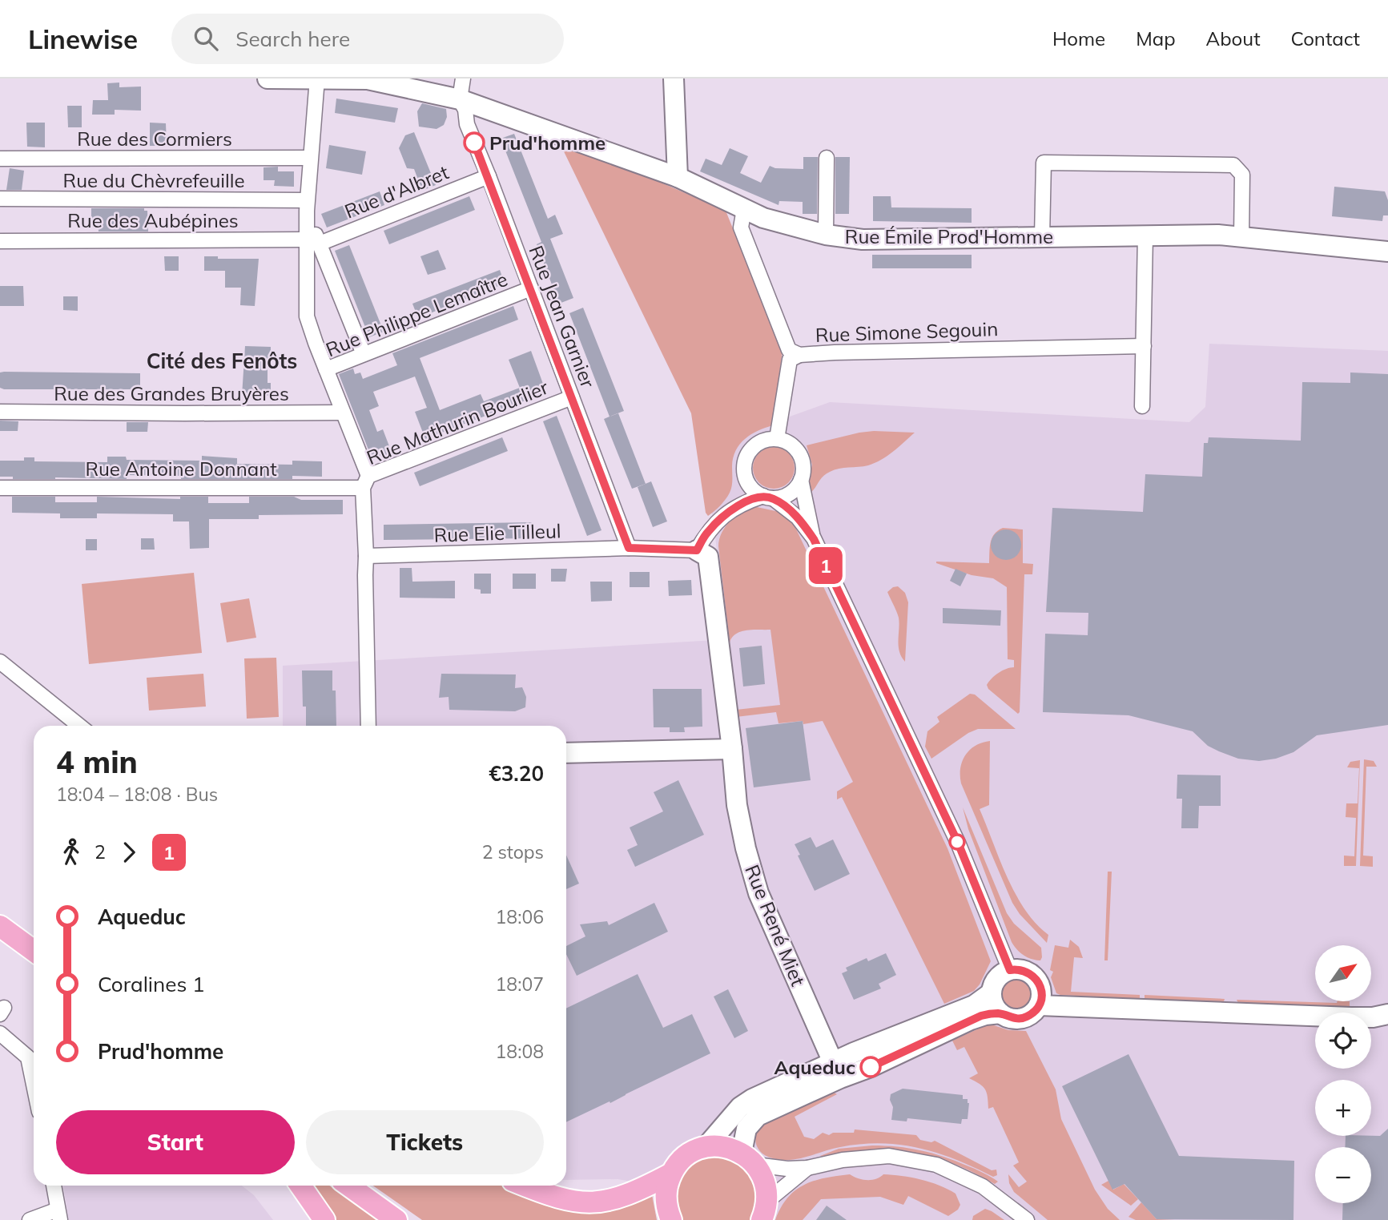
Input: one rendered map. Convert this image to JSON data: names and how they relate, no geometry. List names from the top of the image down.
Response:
{
  "streets": {
    "street": [
      "Rue des Cormiers",
      "Rue du Chèvrefeuille",
      "Rue d'Albret",
      "Rue des Aubépines",
      "Rue Émile Prod'Homme",
      "Rue Philippe Lemaître",
      "Rue Jean Garnier",
      "Rue Simone Segouin",
      "Rue des Grandes Bruyères",
      "Rue Mathurin Bourlier",
      "Rue Antoine Donnant",
      "Rue Elie Tilleul",
      "Rue René Miet"
    ]
  },
  "crossings": [
    ["Rue d'Albret", "Rue des Aubépines"],
    ["Rue d'Albret", "Rue Jean Garnier"],
    ["Rue Émile Prod'Homme", "Rue Jean Garnier"],
    ["Rue Émile Prod'Homme", "Rue Simone Segouin"],
    ["Rue Philippe Lemaître", "Rue Jean Garnier"],
    ["Rue Philippe Lemaître", "Rue des Grandes Bruyères"],
    ["Rue Philippe Lemaître", "Rue Mathurin Bourlier"],
    ["Rue Philippe Lemaître", "Rue Antoine Donnant"],
    ["Rue Jean Garnier", "Rue Mathurin Bourlier"],
    ["Rue Jean Garnier", "Rue Elie Tilleul"],
    ["Rue Mathurin Bourlier", "Rue Antoine Donnant"],
    ["Rue Elie Tilleul", "Rue René Miet"]
  ],
  "districts": ["Cité des Fenôts"],
  "places": ["Prud'homme", "Aqueduc"],
  "lines": ["bus line 1"],
  "north": "top right",
  "page": {
    "header": "Linewise",
    "search": "Search here",
    "nav": [
      "Home",
      "Map",
      "About",
      "Contact"
    ],
    "on_map": "1",
    "heading": ["4 min", "18:04 – 18:08 · Bus", "€3.20"],
    "legs": ["2", "1", "2 stops"],
    "list": [
      {
        "name": "Aqueduc",
        "value": "18:06"
      },
      {
        "name": "Coralines 1",
        "value": "18:07"
      },
      {
        "name": "Prud'homme",
        "value": "18:08"
      }
    ],
    "map_buttons": ["+", "−"],
    "buttons": ["Start", "Tickets"]
  }
}
